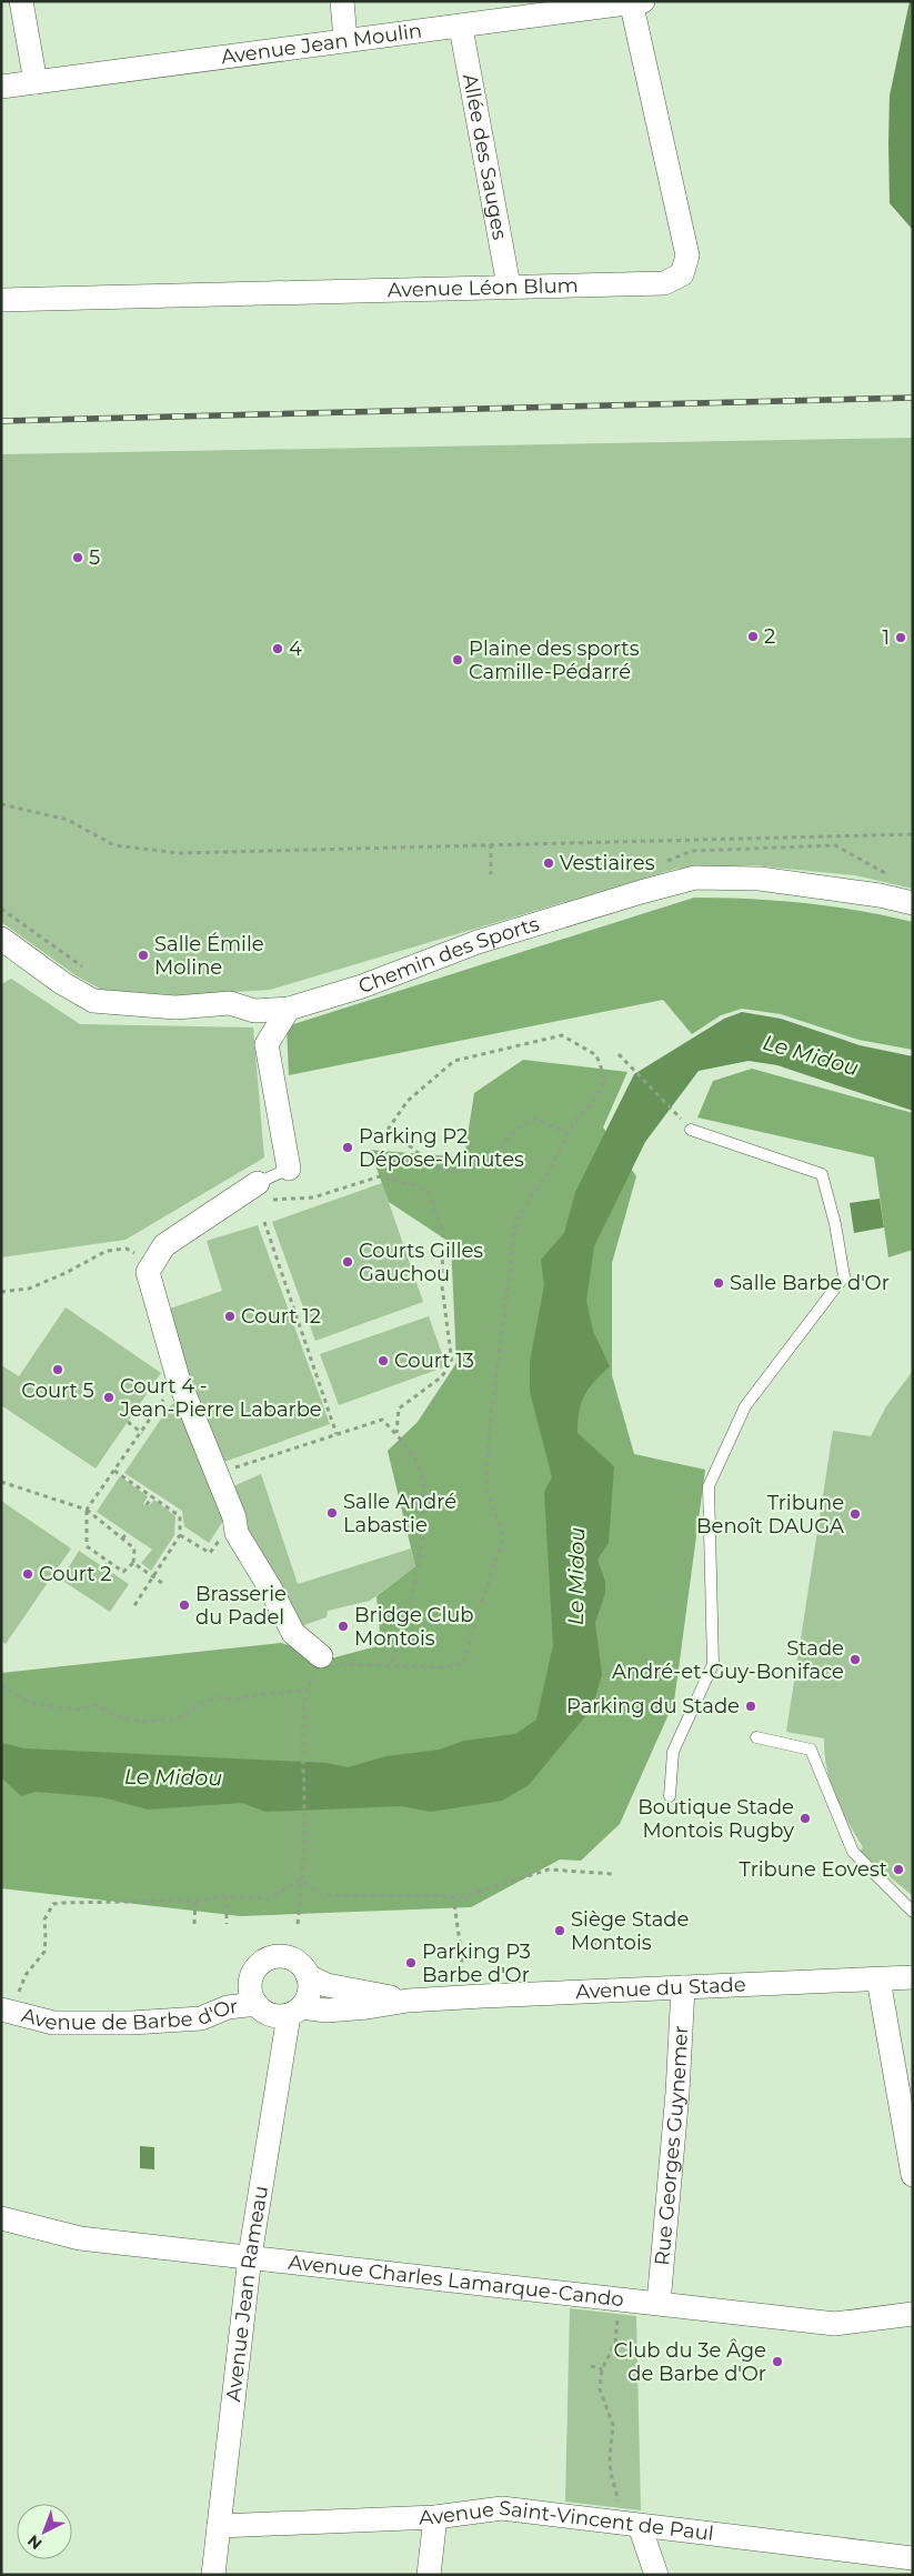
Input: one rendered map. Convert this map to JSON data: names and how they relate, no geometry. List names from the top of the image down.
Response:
{
  "streets": {
    "street": [
      "Avenue Jean Moulin",
      "Allée des Sauges",
      "Avenue Léon Blum",
      "Chemin des Sports",
      "Avenue du Stade",
      "Avenue de Barbe d'Or",
      "Rue Georges Guynemer",
      "Avenue Charles Lamarque-Cando",
      "Avenue Jean Rameau",
      "Avenue Saint-Vincent de Paul"
    ]
  },
  "crossings": [
    ["Avenue Jean Moulin", "Allée des Sauges"],
    ["Avenue Jean Moulin", "Avenue Léon Blum"],
    ["Allée des Sauges", "Avenue Léon Blum"],
    ["Avenue du Stade", "Avenue de Barbe d'Or"],
    ["Avenue du Stade", "Rue Georges Guynemer"],
    ["Avenue du Stade", "Avenue Jean Rameau"],
    ["Avenue de Barbe d'Or", "Avenue Jean Rameau"],
    ["Rue Georges Guynemer", "Avenue Charles Lamarque-Cando"],
    ["Avenue Charles Lamarque-Cando", "Avenue Jean Rameau"],
    ["Avenue Jean Rameau", "Avenue Saint-Vincent de Paul"]
  ],
  "water": ["Le Midou"],
  "places": [
    "5",
    "2",
    "1",
    "4",
    "Plaine des sports Camille-Pédarré",
    "Vestiaires",
    "Salle Émile Moline",
    "Parking P2 Dépose-Minutes",
    "Courts Gilles Gauchou",
    "Salle Barbe d'Or",
    "Court 12",
    "Court 13",
    "Court 5",
    "Court 4 - Jean-Pierre Labarbe",
    "Salle André Labastie",
    "Tribune Benoît DAUGA",
    "Court 2",
    "Brasserie du Padel",
    "Bridge Club Montois",
    "Stade André-et-Guy-Boniface",
    "Parking du Stade",
    "Boutique Stade Montois Rugby",
    "Tribune Eovest",
    "Siège Stade Montois",
    "Parking P3 Barbe d'Or",
    "Club du 3e Âge de Barbe d'Or"
  ],
  "north": "bottom left"
}
